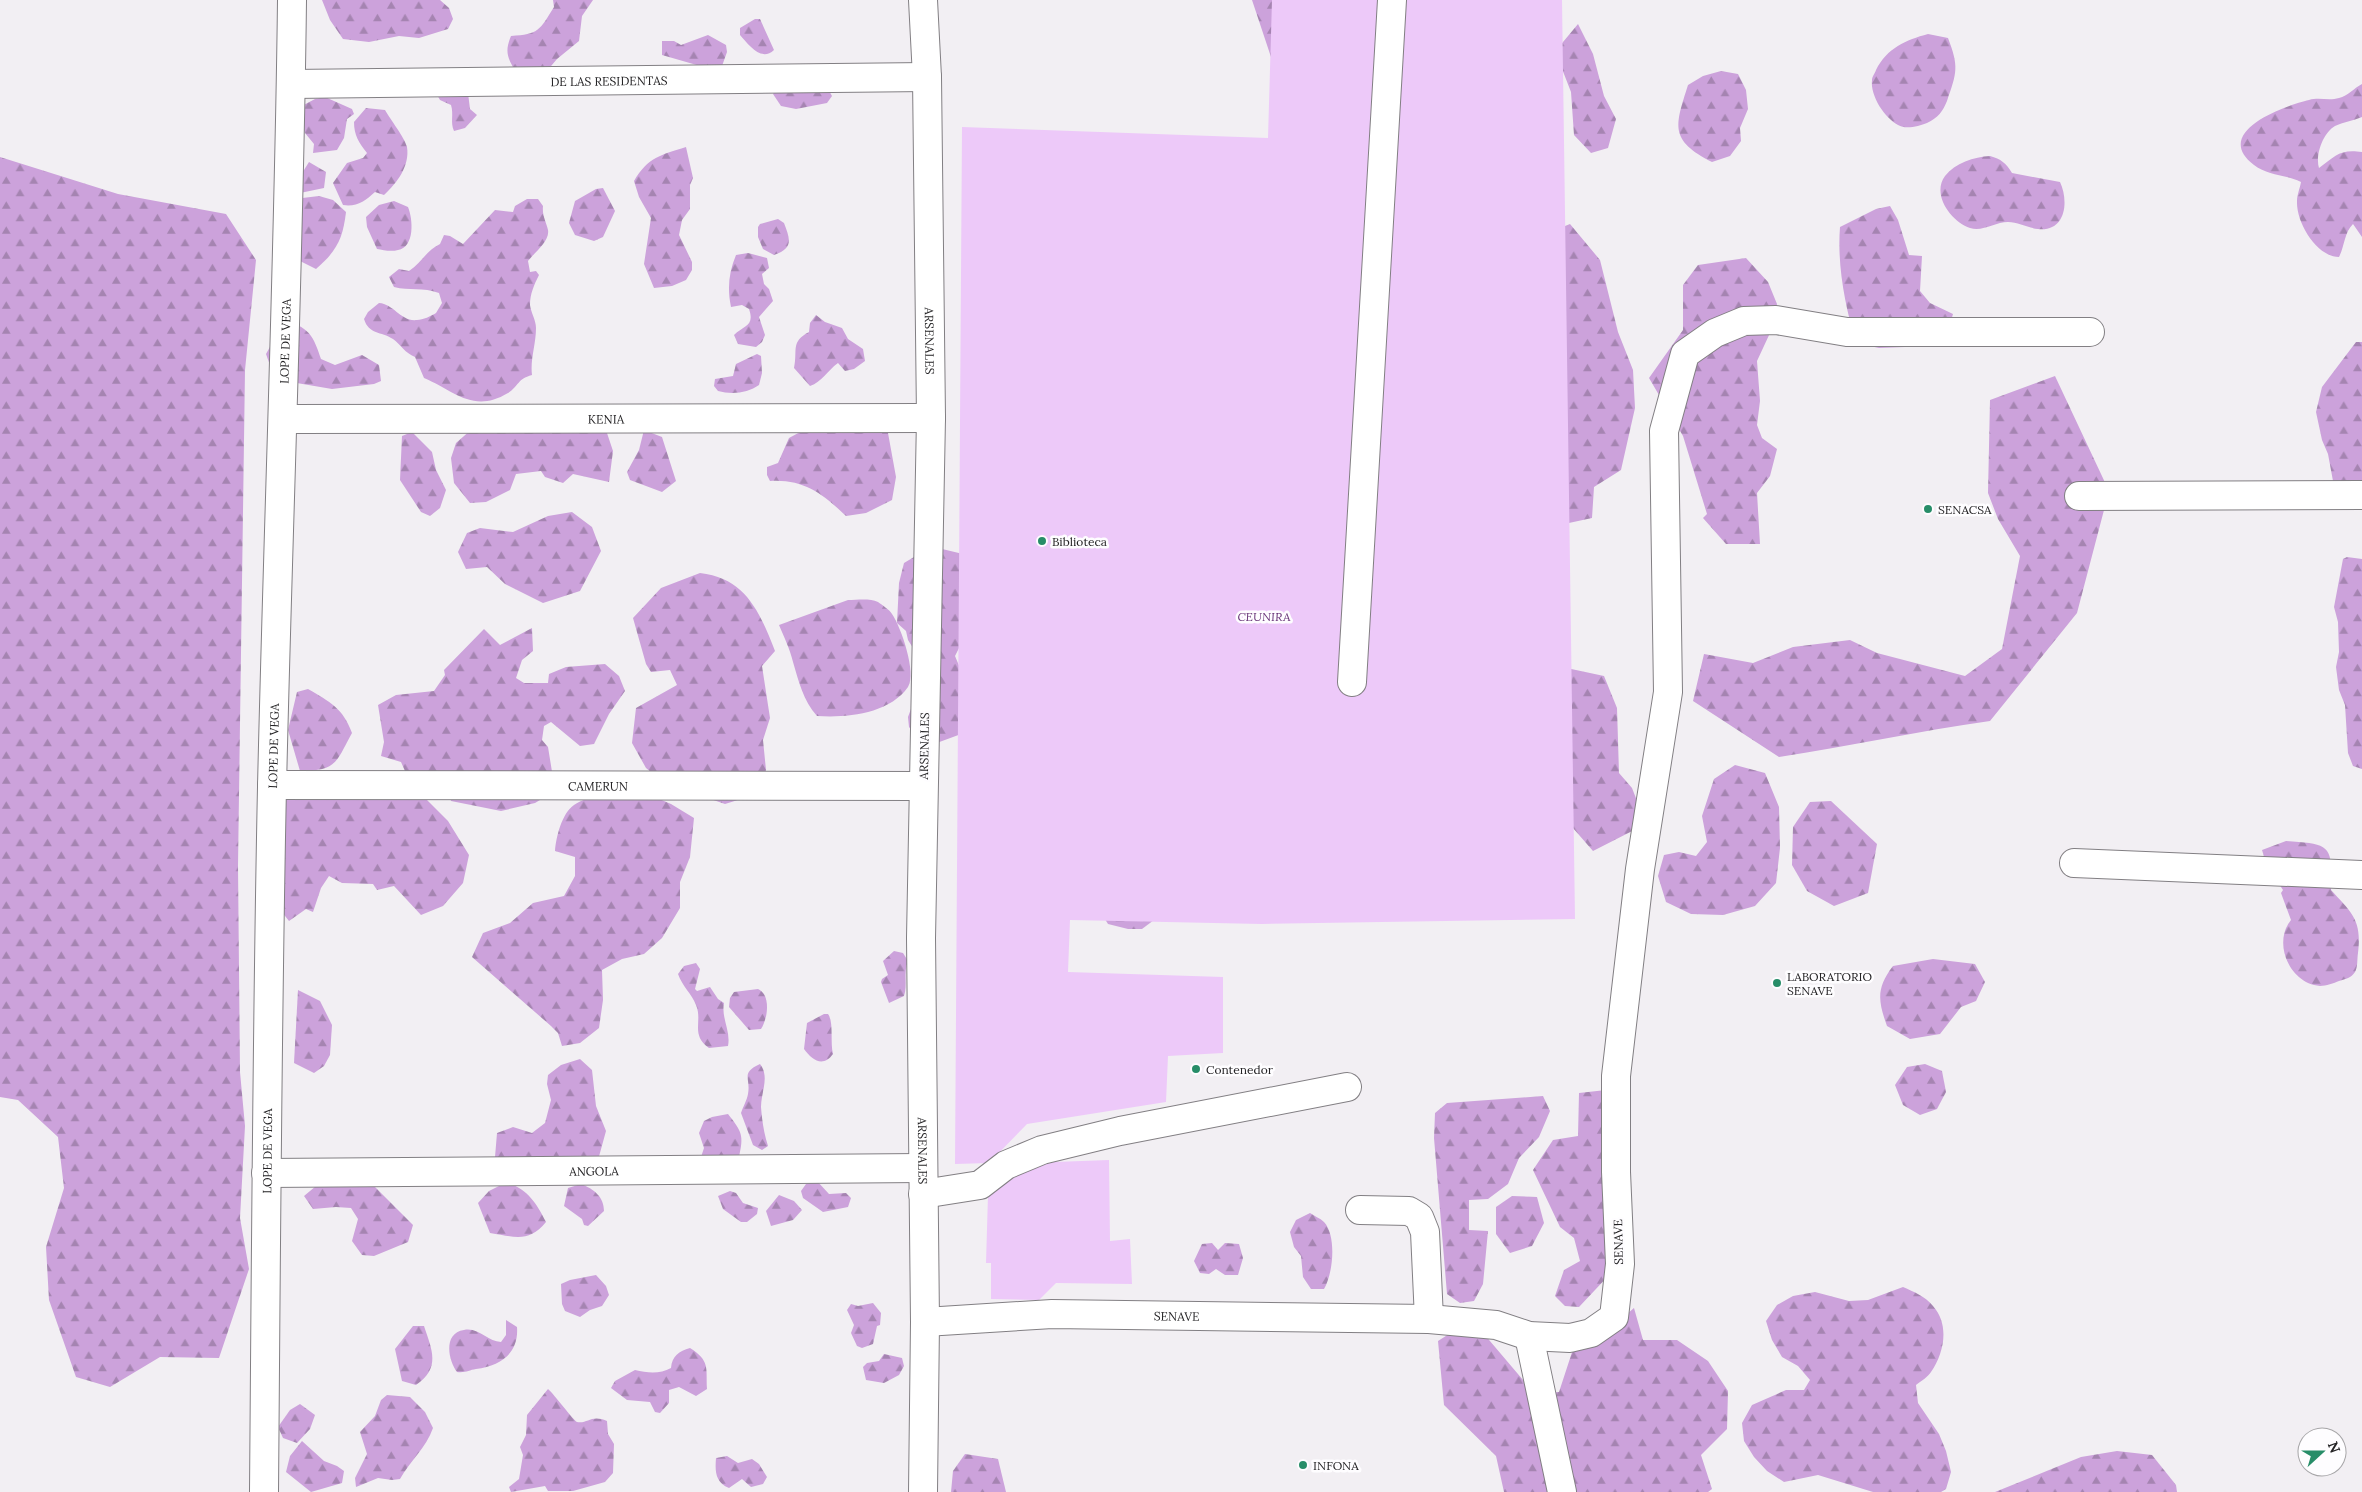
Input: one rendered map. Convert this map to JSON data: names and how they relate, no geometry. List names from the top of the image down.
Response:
{
  "streets": {
    "street": [
      "DE LAS RESIDENTAS",
      "LOPE DE VEGA",
      "ARSENALES",
      "KENIA",
      "CAMERUN",
      "ANGOLA",
      "SENAVE"
    ]
  },
  "crossings": [
    ["DE LAS RESIDENTAS", "LOPE DE VEGA"],
    ["DE LAS RESIDENTAS", "ARSENALES"],
    ["LOPE DE VEGA", "KENIA"],
    ["LOPE DE VEGA", "CAMERUN"],
    ["LOPE DE VEGA", "ANGOLA"],
    ["ARSENALES", "KENIA"],
    ["ARSENALES", "CAMERUN"],
    ["ARSENALES", "ANGOLA"],
    ["ARSENALES", "SENAVE"]
  ],
  "parks": ["CEUNIRA"],
  "places": [
    "SENACSA",
    "Biblioteca",
    "LABORATORIO SENAVE",
    "Contenedor",
    "INFONA"
  ],
  "north": "right"
}
